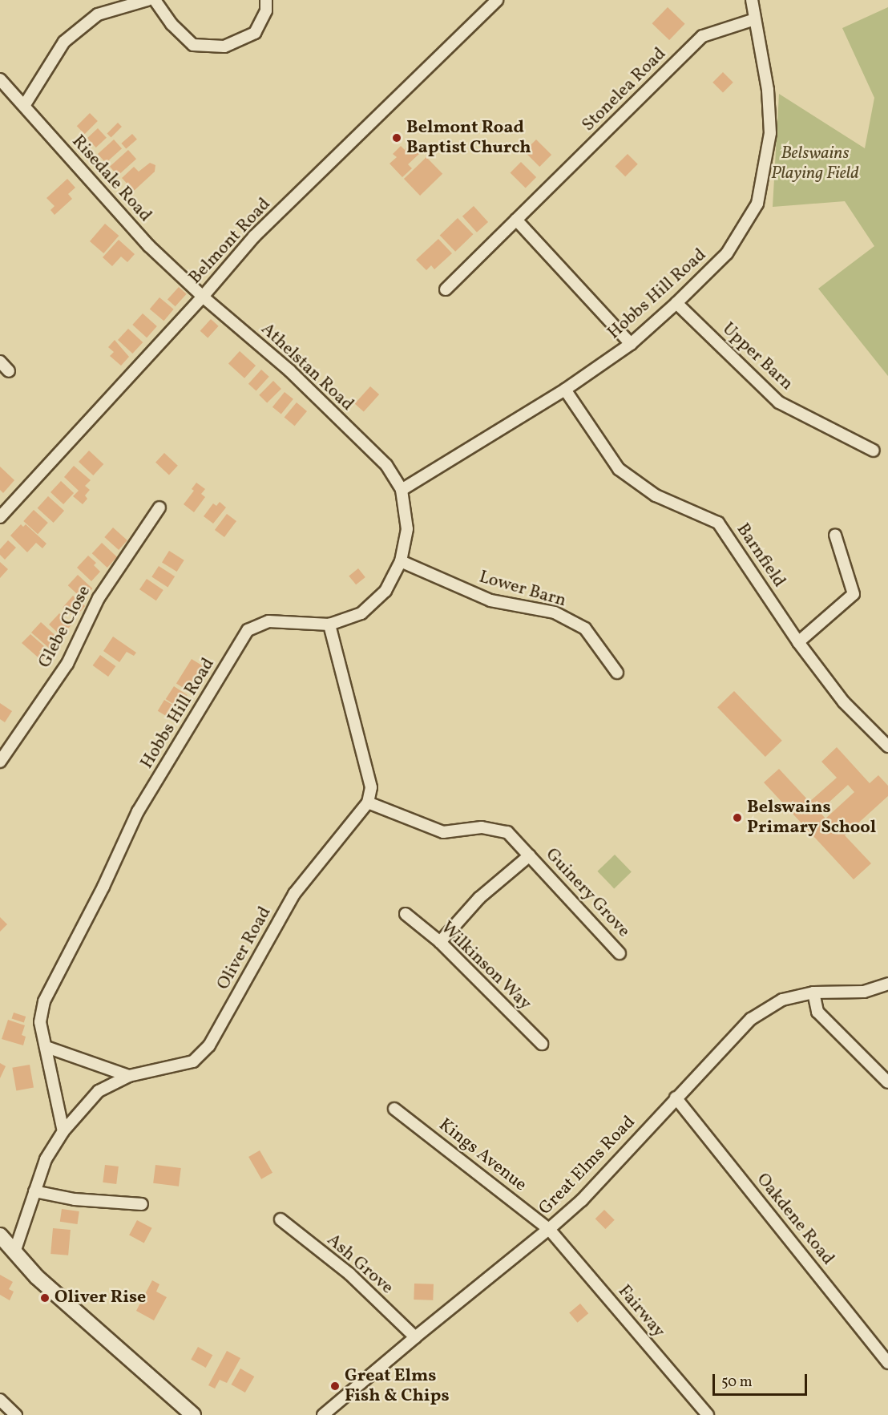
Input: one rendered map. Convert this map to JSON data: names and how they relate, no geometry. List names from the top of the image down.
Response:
{
  "streets": {
    "street": [
      "Stonelea Road",
      "Risedale Road",
      "Belmont Road",
      "Hobbs Hill Road",
      "Upper Barn",
      "Athelstan Road",
      "Barnfield",
      "Lower Barn",
      "Glebe Close",
      "Guinery Grove",
      "Oliver Road",
      "Wilkinson Way",
      "Kings Avenue",
      "Great Elms Road",
      "Oakdene Road",
      "Ash Grove",
      "Fairway"
    ]
  },
  "crossings": [
    ["Stonelea Road", "Hobbs Hill Road"],
    ["Risedale Road", "Belmont Road"],
    ["Risedale Road", "Athelstan Road"],
    ["Belmont Road", "Athelstan Road"],
    ["Hobbs Hill Road", "Upper Barn"],
    ["Hobbs Hill Road", "Athelstan Road"],
    ["Hobbs Hill Road", "Barnfield"],
    ["Hobbs Hill Road", "Lower Barn"],
    ["Guinery Grove", "Oliver Road"],
    ["Guinery Grove", "Wilkinson Way"],
    ["Kings Avenue", "Great Elms Road"],
    ["Kings Avenue", "Fairway"],
    ["Great Elms Road", "Oakdene Road"],
    ["Great Elms Road", "Ash Grove"],
    ["Great Elms Road", "Fairway"]
  ],
  "parks": ["Belswains Playing Field"],
  "places": [
    "Belmont Road Baptist Church",
    "Belswains Primary School",
    "Oliver Rise",
    "Great Elms Fish & Chips"
  ],
  "scale_bar": "50 m"
}
